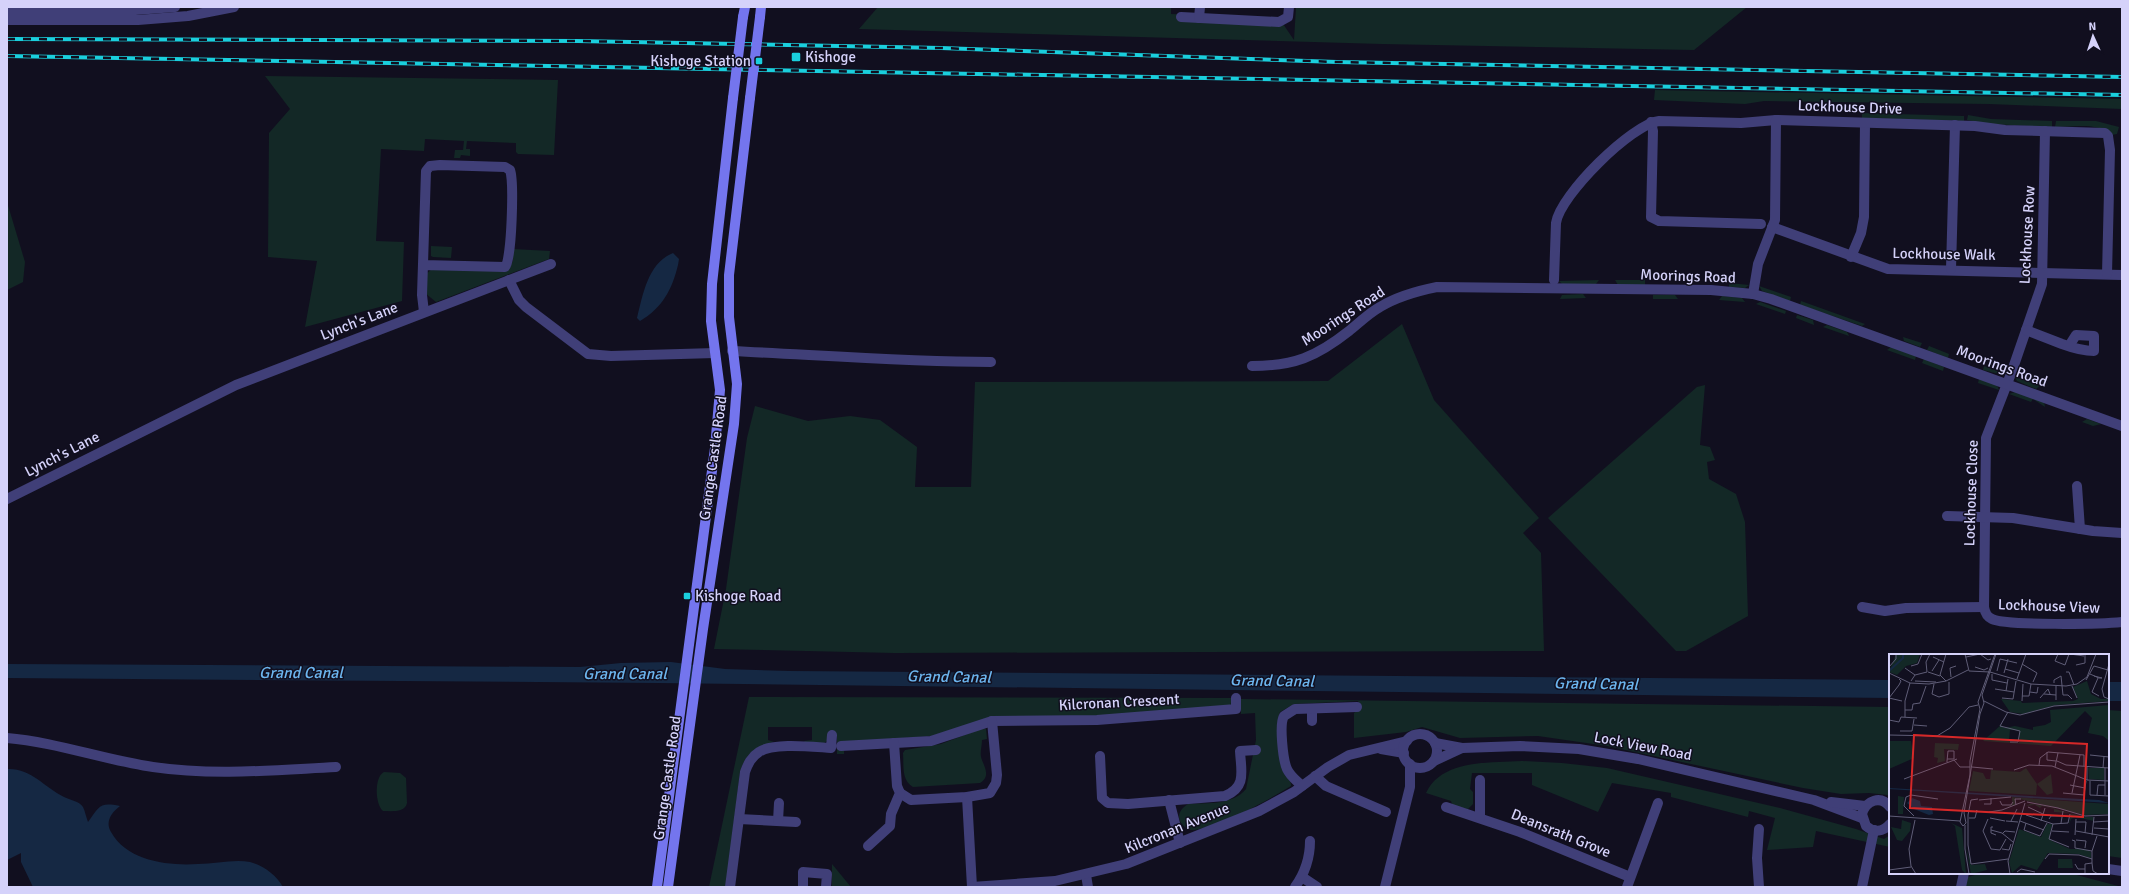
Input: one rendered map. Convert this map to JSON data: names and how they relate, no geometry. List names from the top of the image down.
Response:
{
  "streets": {
    "main road": ["Grange Castle Road"],
    "street": [
      "Lockhouse Drive",
      "Lockhouse Row",
      "Lockhouse Walk",
      "Moorings Road",
      "Lynch's Lane",
      "Lockhouse Close",
      "Lockhouse View",
      "Kilcronan Crescent",
      "Lock View Road",
      "Kilcronan Avenue",
      "Deansrath Grove"
    ]
  },
  "crossings": [
    ["Lockhouse Drive", "Lockhouse Row"],
    ["Lockhouse Drive", "Lockhouse Walk"],
    ["Lockhouse Row", "Lockhouse Walk"],
    ["Lockhouse Row", "Moorings Road"],
    ["Lockhouse Row", "Lockhouse Close"],
    ["Moorings Road", "Lockhouse Close"],
    ["Lockhouse Close", "Lockhouse View"],
    ["Lock View Road", "Kilcronan Avenue"]
  ],
  "water": ["Grand Canal"],
  "places": {
    "transit": ["Kishoge", "Kishoge Station", "Kishoge Road"]
  },
  "north": "top"
}
